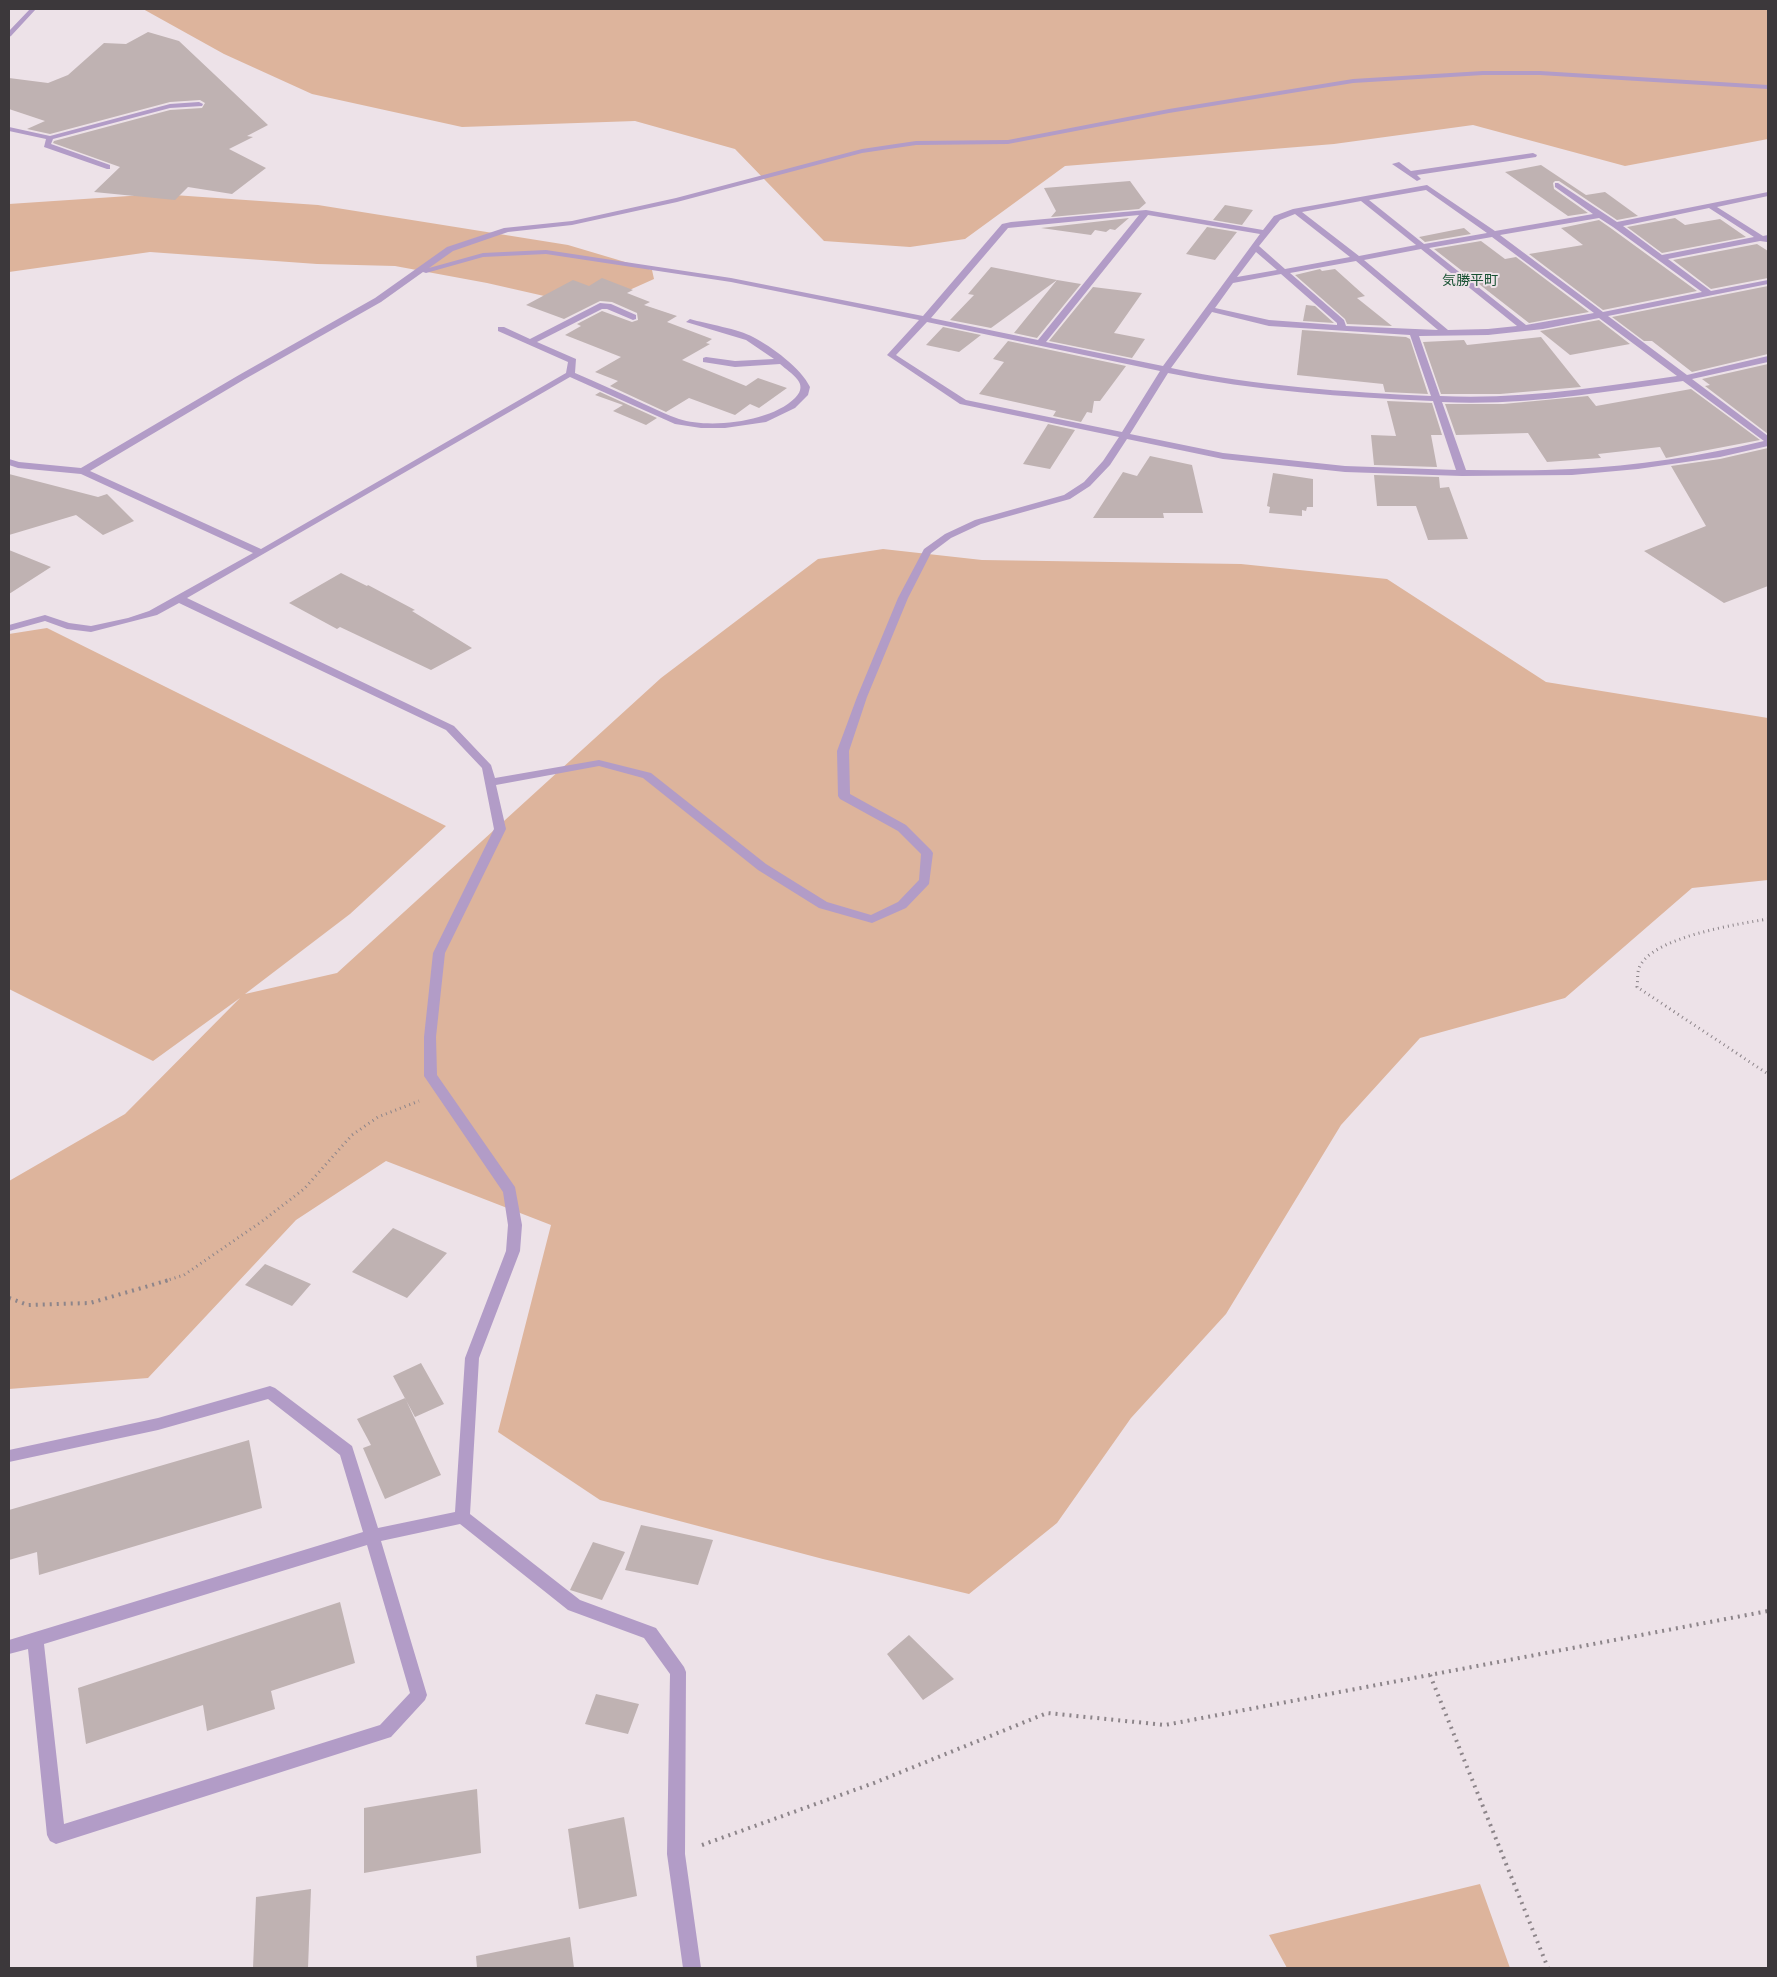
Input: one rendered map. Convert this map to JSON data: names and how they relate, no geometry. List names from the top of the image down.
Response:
{
  "districts": ["気勝平町"]
}
